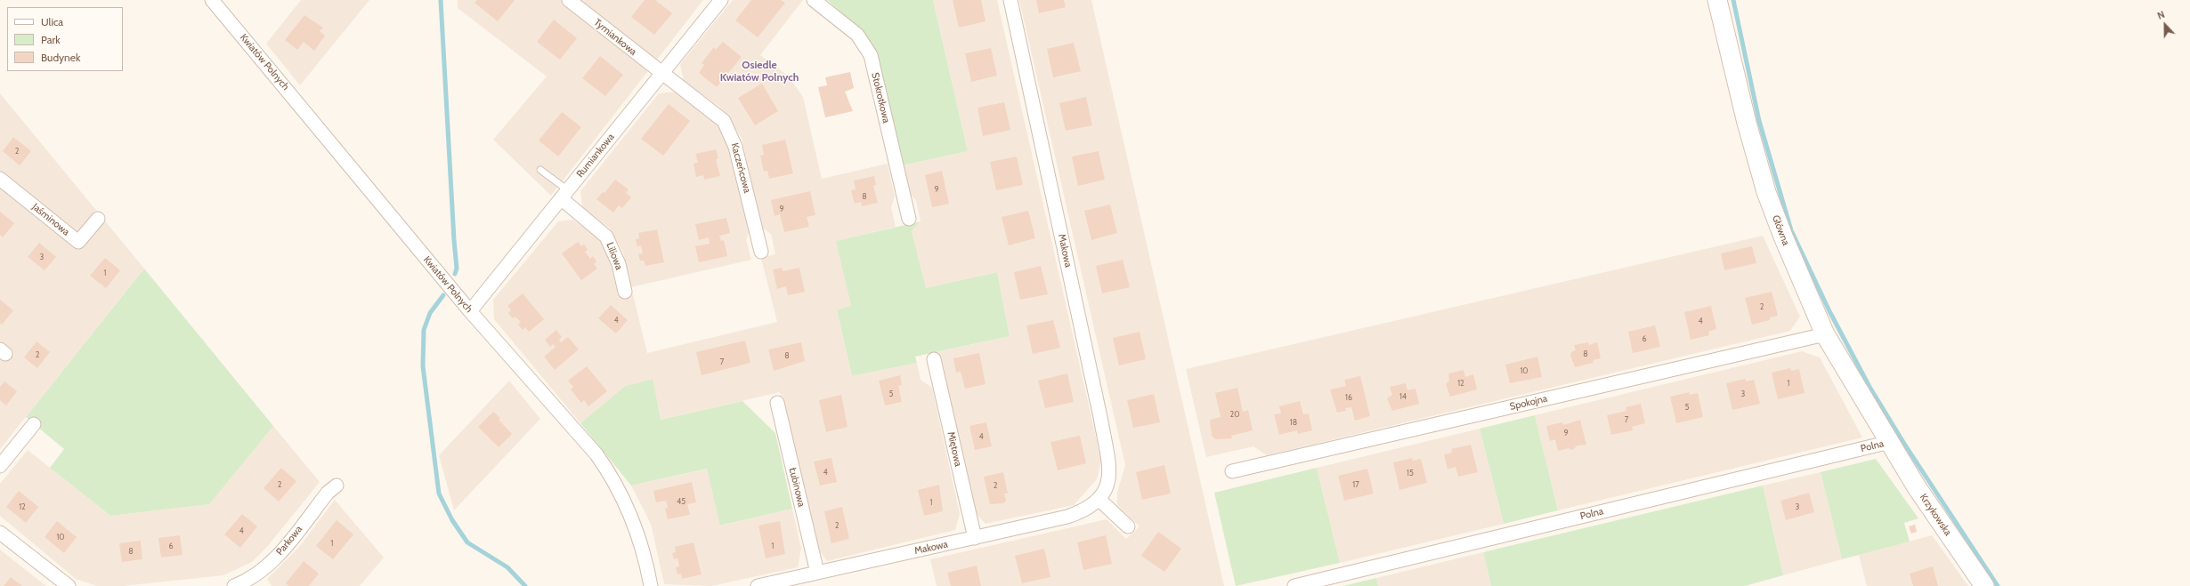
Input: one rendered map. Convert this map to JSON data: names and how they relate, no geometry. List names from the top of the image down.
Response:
{
  "streets": {
    "street": [
      "Tymiankowa",
      "Kwiatów Polnych",
      "Stokrotkowa",
      "Rumiankowa",
      "Kaczeńcowa",
      "Jaśminowa",
      "Główna",
      "Makowa",
      "Liliowa",
      "Spokojna",
      "Polna",
      "Miętowa",
      "Łubinowa",
      "Krzykowska",
      "Parkowa"
    ]
  },
  "crossings": [
    ["Tymiankowa", "Rumiankowa"],
    ["Tymiankowa", "Kaczeńcowa"],
    ["Kwiatów Polnych", "Rumiankowa"],
    ["Rumiankowa", "Kaczeńcowa"],
    ["Rumiankowa", "Liliowa"],
    ["Główna", "Spokojna"],
    ["Główna", "Polna"],
    ["Główna", "Krzykowska"],
    ["Makowa", "Miętowa"],
    ["Makowa", "Łubinowa"],
    ["Polna", "Krzykowska"]
  ],
  "districts": ["Osiedle Kwiatów Polnych"],
  "house_numbers": [
    "2",
    "9",
    "8",
    "9",
    "3",
    "1",
    "2",
    "4",
    "4",
    "6",
    "8",
    "2",
    "8",
    "7",
    "10",
    "12",
    "1",
    "5",
    "3",
    "14",
    "16",
    "5",
    "20",
    "7",
    "18",
    "9",
    "4",
    "4",
    "15",
    "2",
    "17",
    "2",
    "45",
    "1",
    "12",
    "3",
    "2",
    "4",
    "10",
    "1",
    "6",
    "1",
    "8"
  ],
  "legend": ["Ulica", "Park", "Budynek"],
  "north": "top"
}
